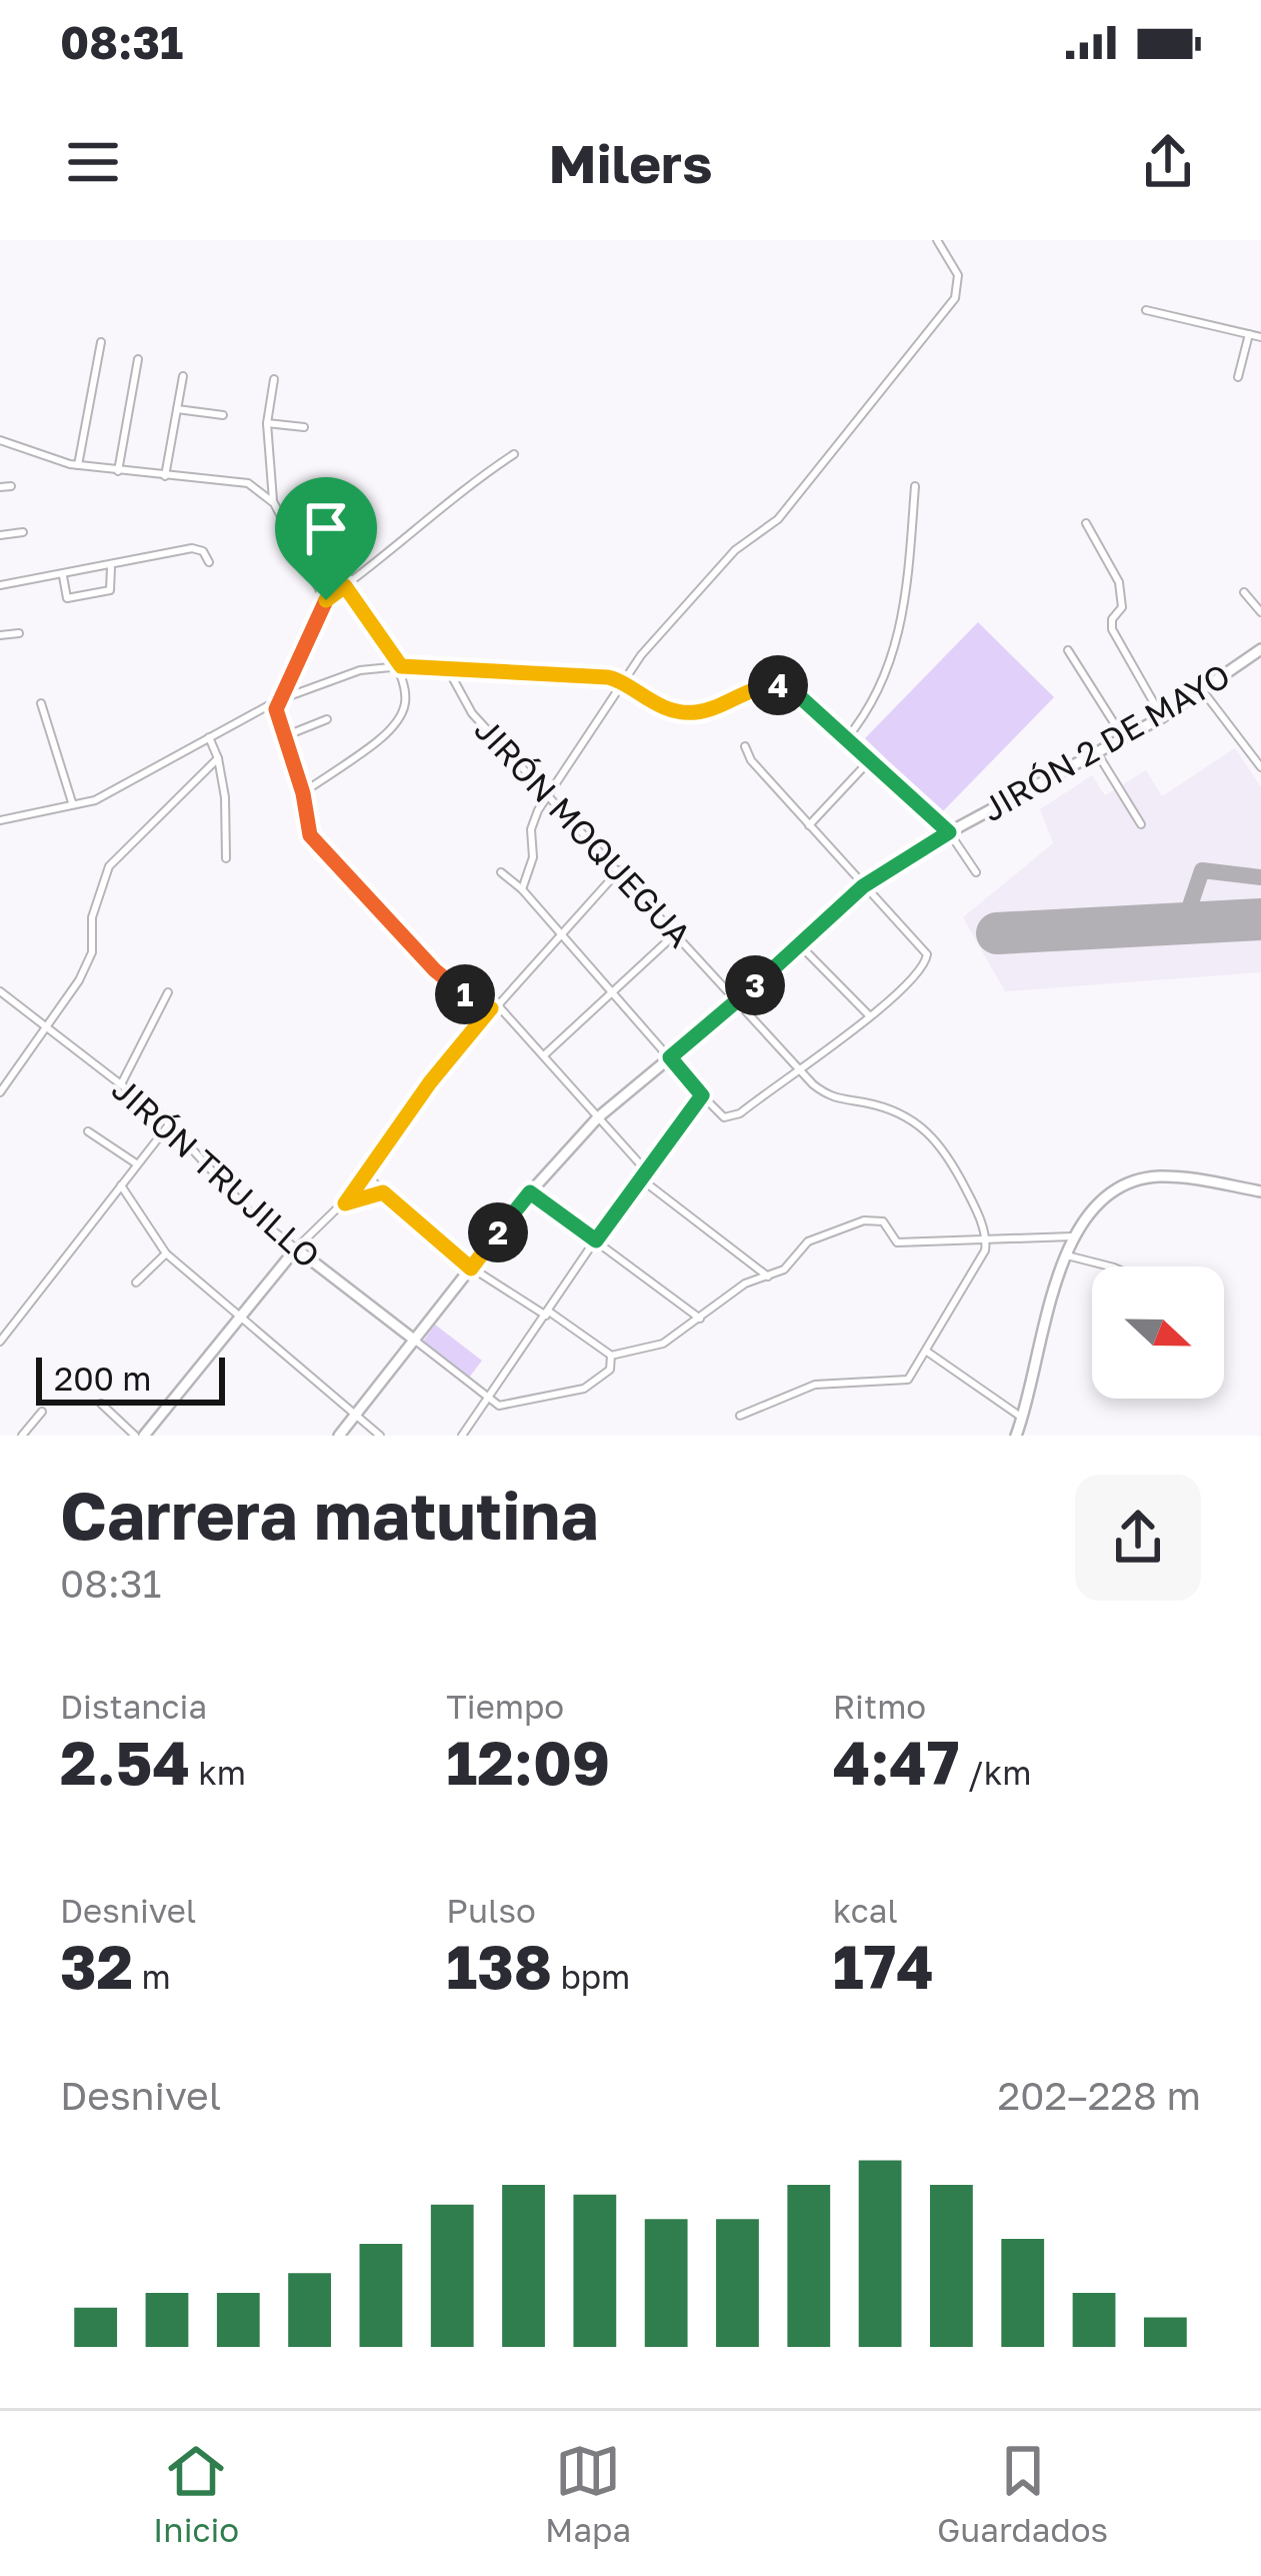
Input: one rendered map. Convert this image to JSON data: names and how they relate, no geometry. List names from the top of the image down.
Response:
{
  "streets": {
    "main road": ["JIRÓN 2 DE MAYO", "JIRÓN TRUJILLO"],
    "street": ["JIRÓN MOQUEGUA"]
  },
  "crossings": [
    ["JIRÓN 2 DE MAYO", "JIRÓN MOQUEGUA"],
    ["JIRÓN 2 DE MAYO", "JIRÓN TRUJILLO"]
  ],
  "scale_bar": "200 m",
  "north": "right",
  "page": {
    "status": "08:31",
    "header": "Milers",
    "pins": [
      "4",
      "3",
      "1",
      "2"
    ],
    "scale": "200 m",
    "heading": ["Carrera matutina", "08:31"],
    "stats": [
      ["Distancia", "2.54 km"],
      ["Tiempo", "12:09"],
      ["Ritmo", "4:47 /km"],
      ["Desnivel", "32 m"],
      ["Pulso", "138 bpm"],
      ["kcal", "174"]
    ],
    "chart": ["Desnivel", "202–228 m"],
    "tabs": ["Inicio", "Mapa", "Guardados"]
  }
}
